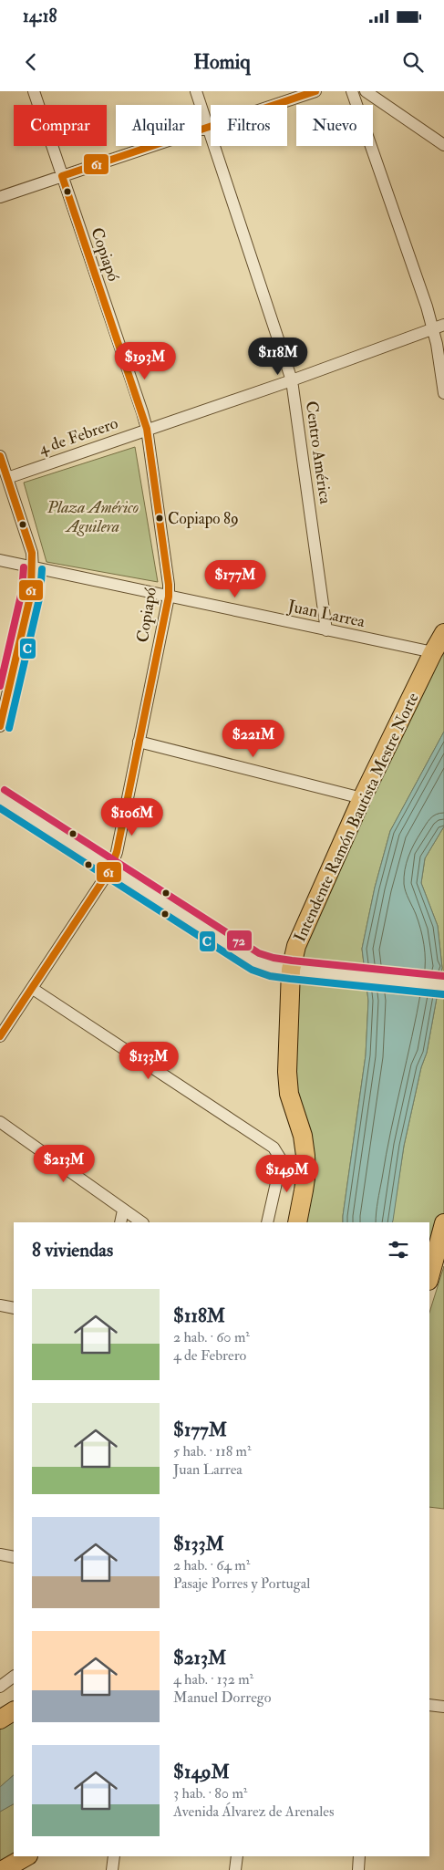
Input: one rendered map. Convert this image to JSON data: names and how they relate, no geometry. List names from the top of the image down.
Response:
{
  "streets": {
    "main road": ["Intendente Ramón Bautista Mestre Norte"],
    "street": [
      "Copiapó",
      "4 de Febrero",
      "Centro América",
      "Juan Larrea"
    ]
  },
  "crossings": [
    ["Copiapó", "4 de Febrero"],
    ["Copiapó", "Juan Larrea"],
    ["4 de Febrero", "Centro América"],
    ["Centro América", "Juan Larrea"],
    ["Juan Larrea", "Intendente Ramón Bautista Mestre Norte"]
  ],
  "parks": ["Plaza Américo Aguilera"],
  "places": ["Copiapo 89"],
  "lines": ["transit line 61", "transit line 72", "transit line C"],
  "page": {
    "status": "14:18",
    "header": "Homiq",
    "chip": [
      "Comprar",
      "Alquilar",
      "Filtros",
      "Nuevo"
    ],
    "price": [
      "$118M",
      "$193M",
      "$177M",
      "$221M",
      "$106M",
      "$133M",
      "$213M",
      "$149M"
    ],
    "heading": "8 viviendas",
    "list": [
      {
        "name": "$118M",
        "note": "2 hab. · 60 m² · 4 de Febrero"
      },
      {
        "name": "$177M",
        "note": "5 hab. · 118 m² · Juan Larrea"
      },
      {
        "name": "$133M",
        "note": "2 hab. · 64 m² · Pasaje Porres y Portugal"
      },
      {
        "name": "$213M",
        "note": "4 hab. · 132 m² · Manuel Dorrego"
      },
      {
        "name": "$149M",
        "note": "3 hab. · 80 m² · Avenida Álvarez de Arenales"
      }
    ]
  }
}
